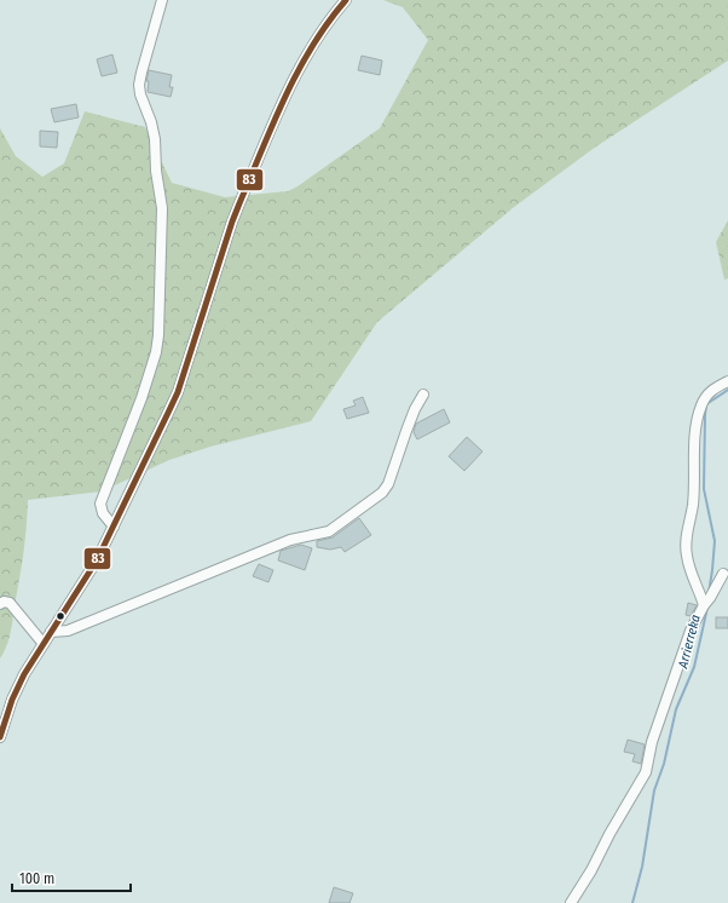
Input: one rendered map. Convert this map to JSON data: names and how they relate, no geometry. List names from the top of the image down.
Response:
{
  "water": ["Arrierreka"],
  "lines": ["transit line 83"],
  "scale_bar": "100 m"
}
